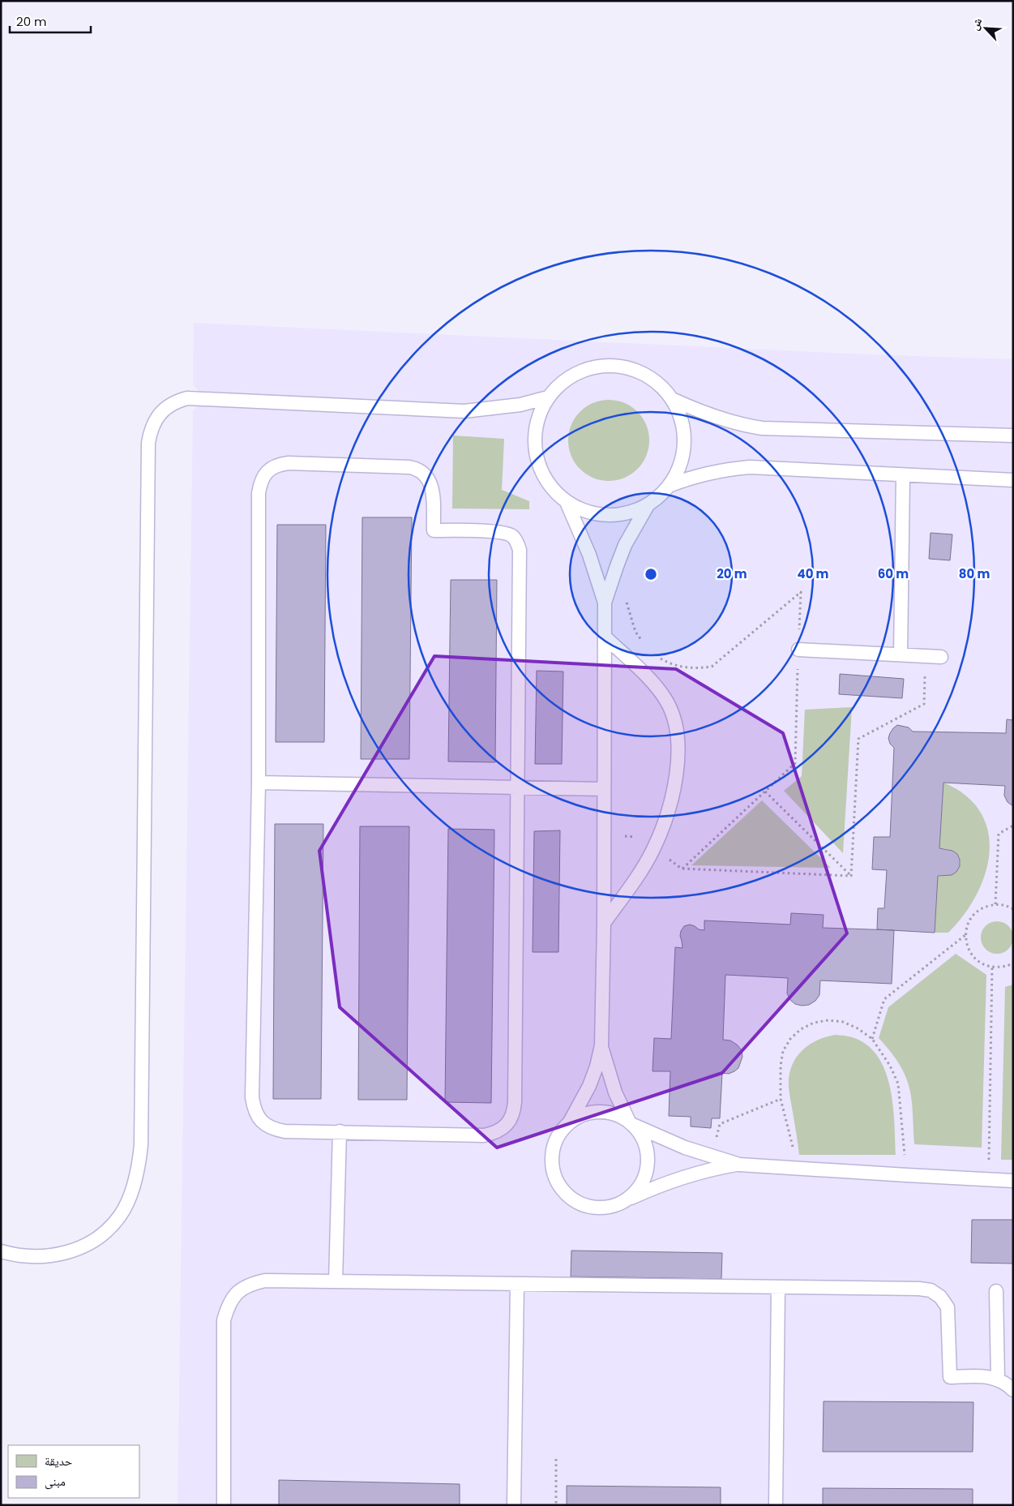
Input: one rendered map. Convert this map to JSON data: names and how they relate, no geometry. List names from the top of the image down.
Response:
{
  "legend": ["حديقة", "مبنى"],
  "scale_bar": "20 m",
  "north": "top left",
  "rings": [
    "20 m",
    "40 m",
    "60 m",
    "80 m"
  ]
}
